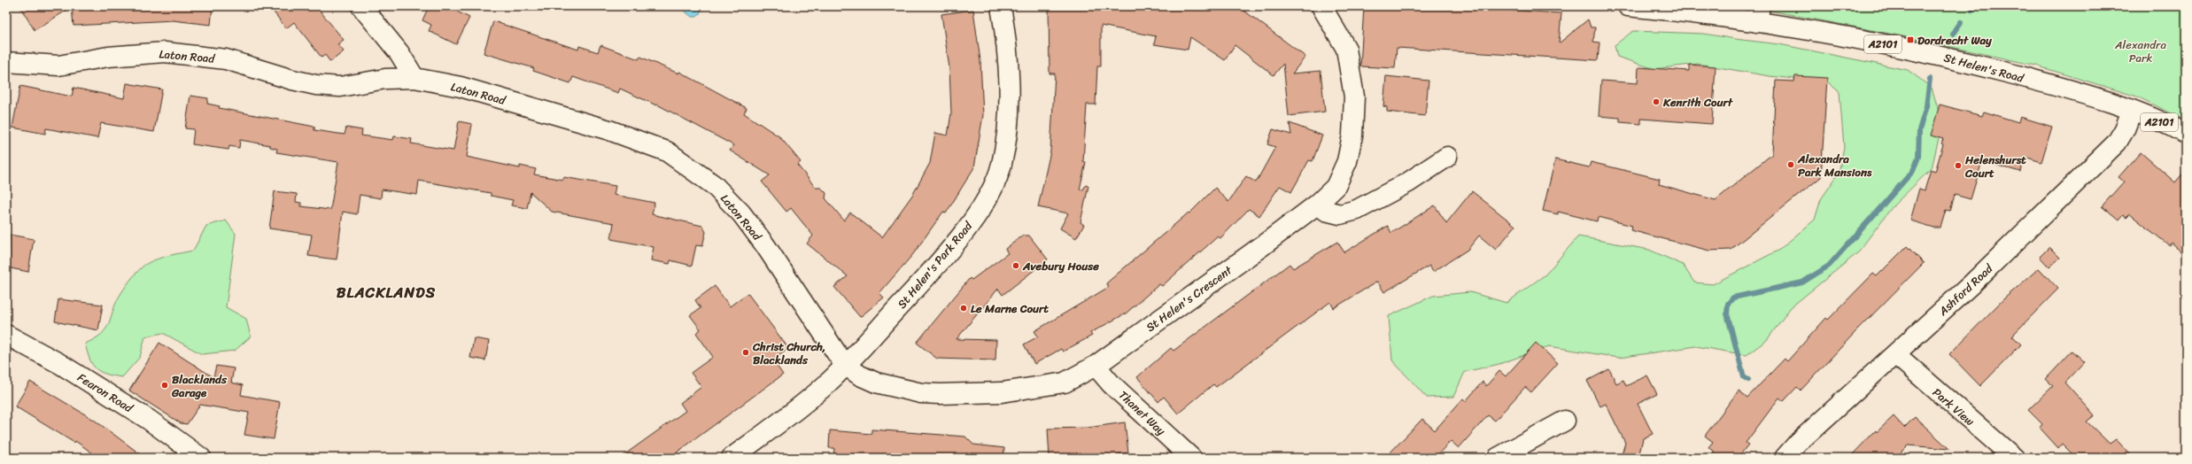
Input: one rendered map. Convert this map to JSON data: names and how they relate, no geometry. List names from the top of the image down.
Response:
{
  "streets": {
    "street": [
      "A2101",
      "Laton Road",
      "St Helen's Road",
      "St Helen's Park Road",
      "Ashford Road",
      "St Helen's Crescent",
      "Fearon Road",
      "Park View",
      "Thanet Way"
    ]
  },
  "crossings": [
    ["Laton Road", "St Helen's Park Road"],
    ["Laton Road", "St Helen's Crescent"],
    ["St Helen's Road", "Ashford Road"],
    ["St Helen's Park Road", "St Helen's Crescent"],
    ["Ashford Road", "Park View"],
    ["St Helen's Crescent", "Thanet Way"]
  ],
  "districts": ["BLACKLANDS"],
  "parks": ["Alexandra Park"],
  "places": {
    "transit": ["Dordrecht Way"],
    "other": [
      "Kenrith Court",
      "Alexandra Park Mansions",
      "Helenshurst Court",
      "Avebury House",
      "Le Marne Court",
      "Christ Church, Blacklands",
      "Blacklands Garage"
    ]
  }
}
